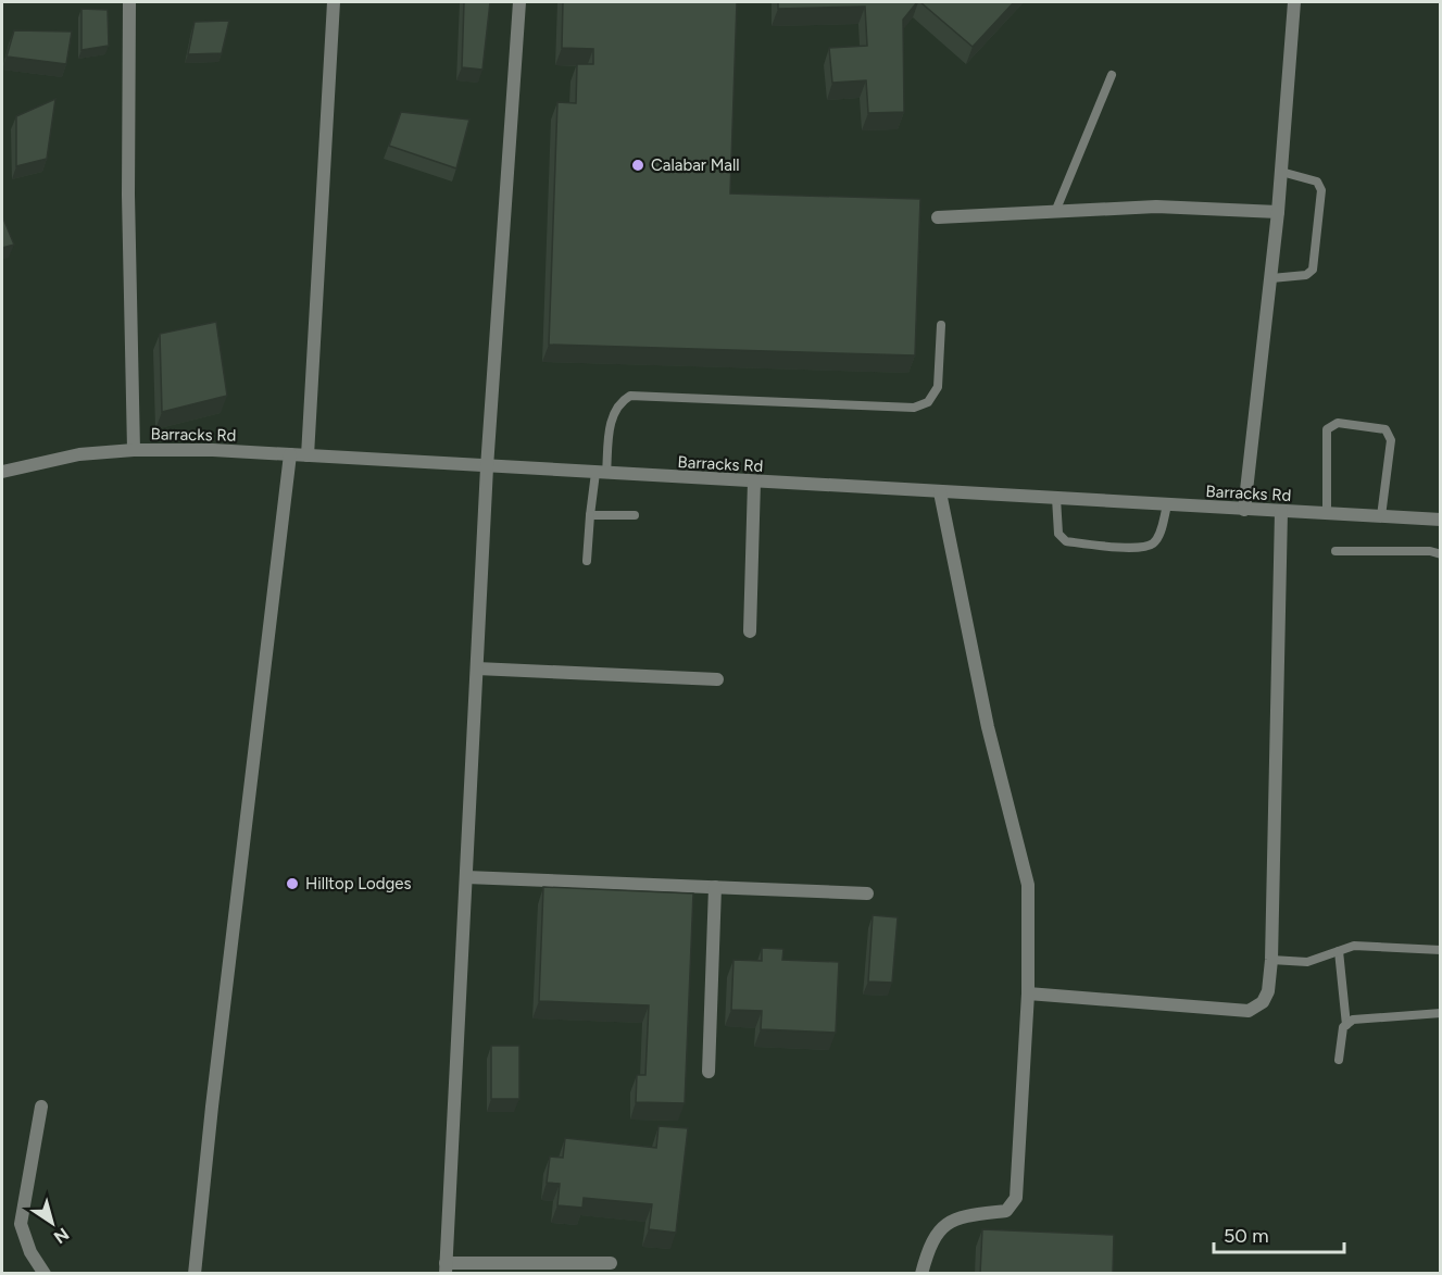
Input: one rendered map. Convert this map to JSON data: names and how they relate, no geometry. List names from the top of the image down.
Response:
{
  "streets": {
    "street": ["Barracks Rd"]
  },
  "places": ["Calabar Mall", "Hilltop Lodges"],
  "scale_bar": "50 m",
  "north": "bottom right"
}
